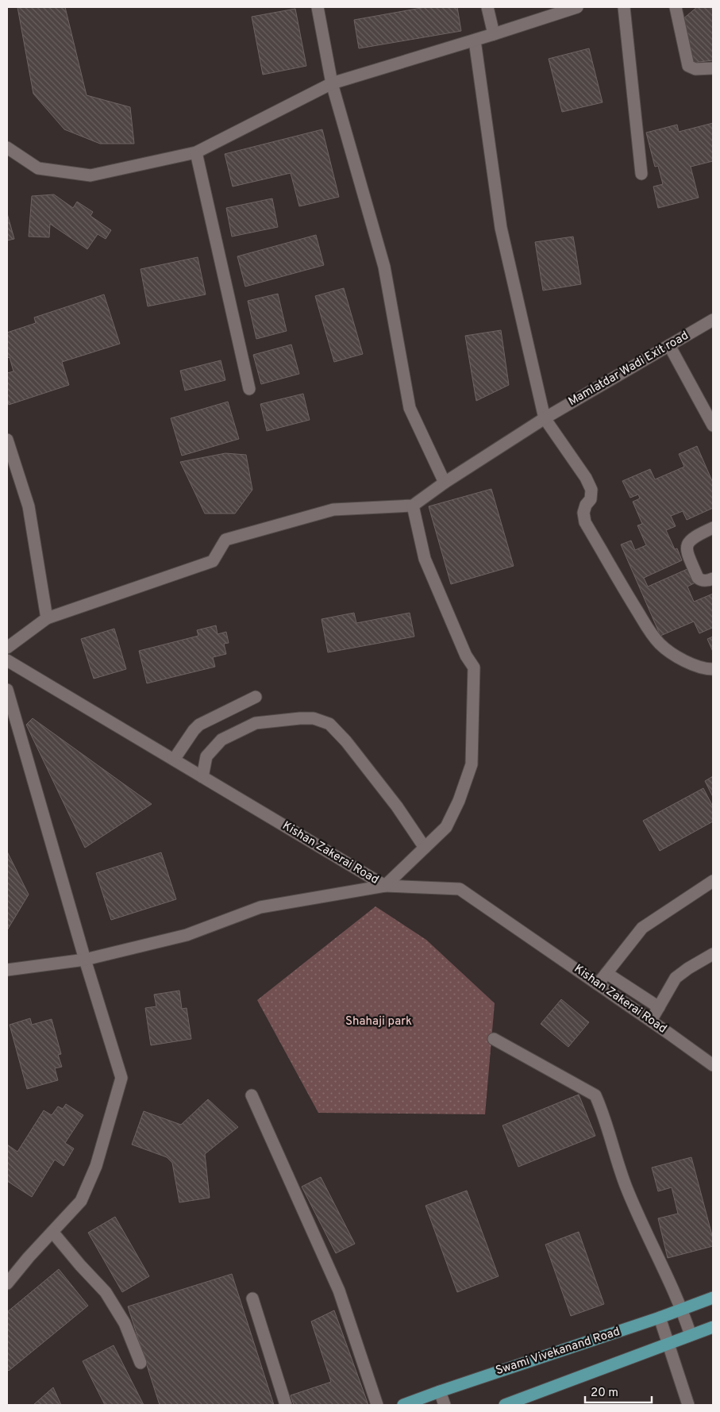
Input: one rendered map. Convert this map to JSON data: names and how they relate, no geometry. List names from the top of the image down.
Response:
{
  "streets": {
    "main road": ["Swami Vivekanand Road"],
    "street": ["Mamlatdar Wadi Exit road", "Kishan Zakerai Road"]
  },
  "parks": ["Shahaji park"],
  "scale_bar": "20 m"
}
